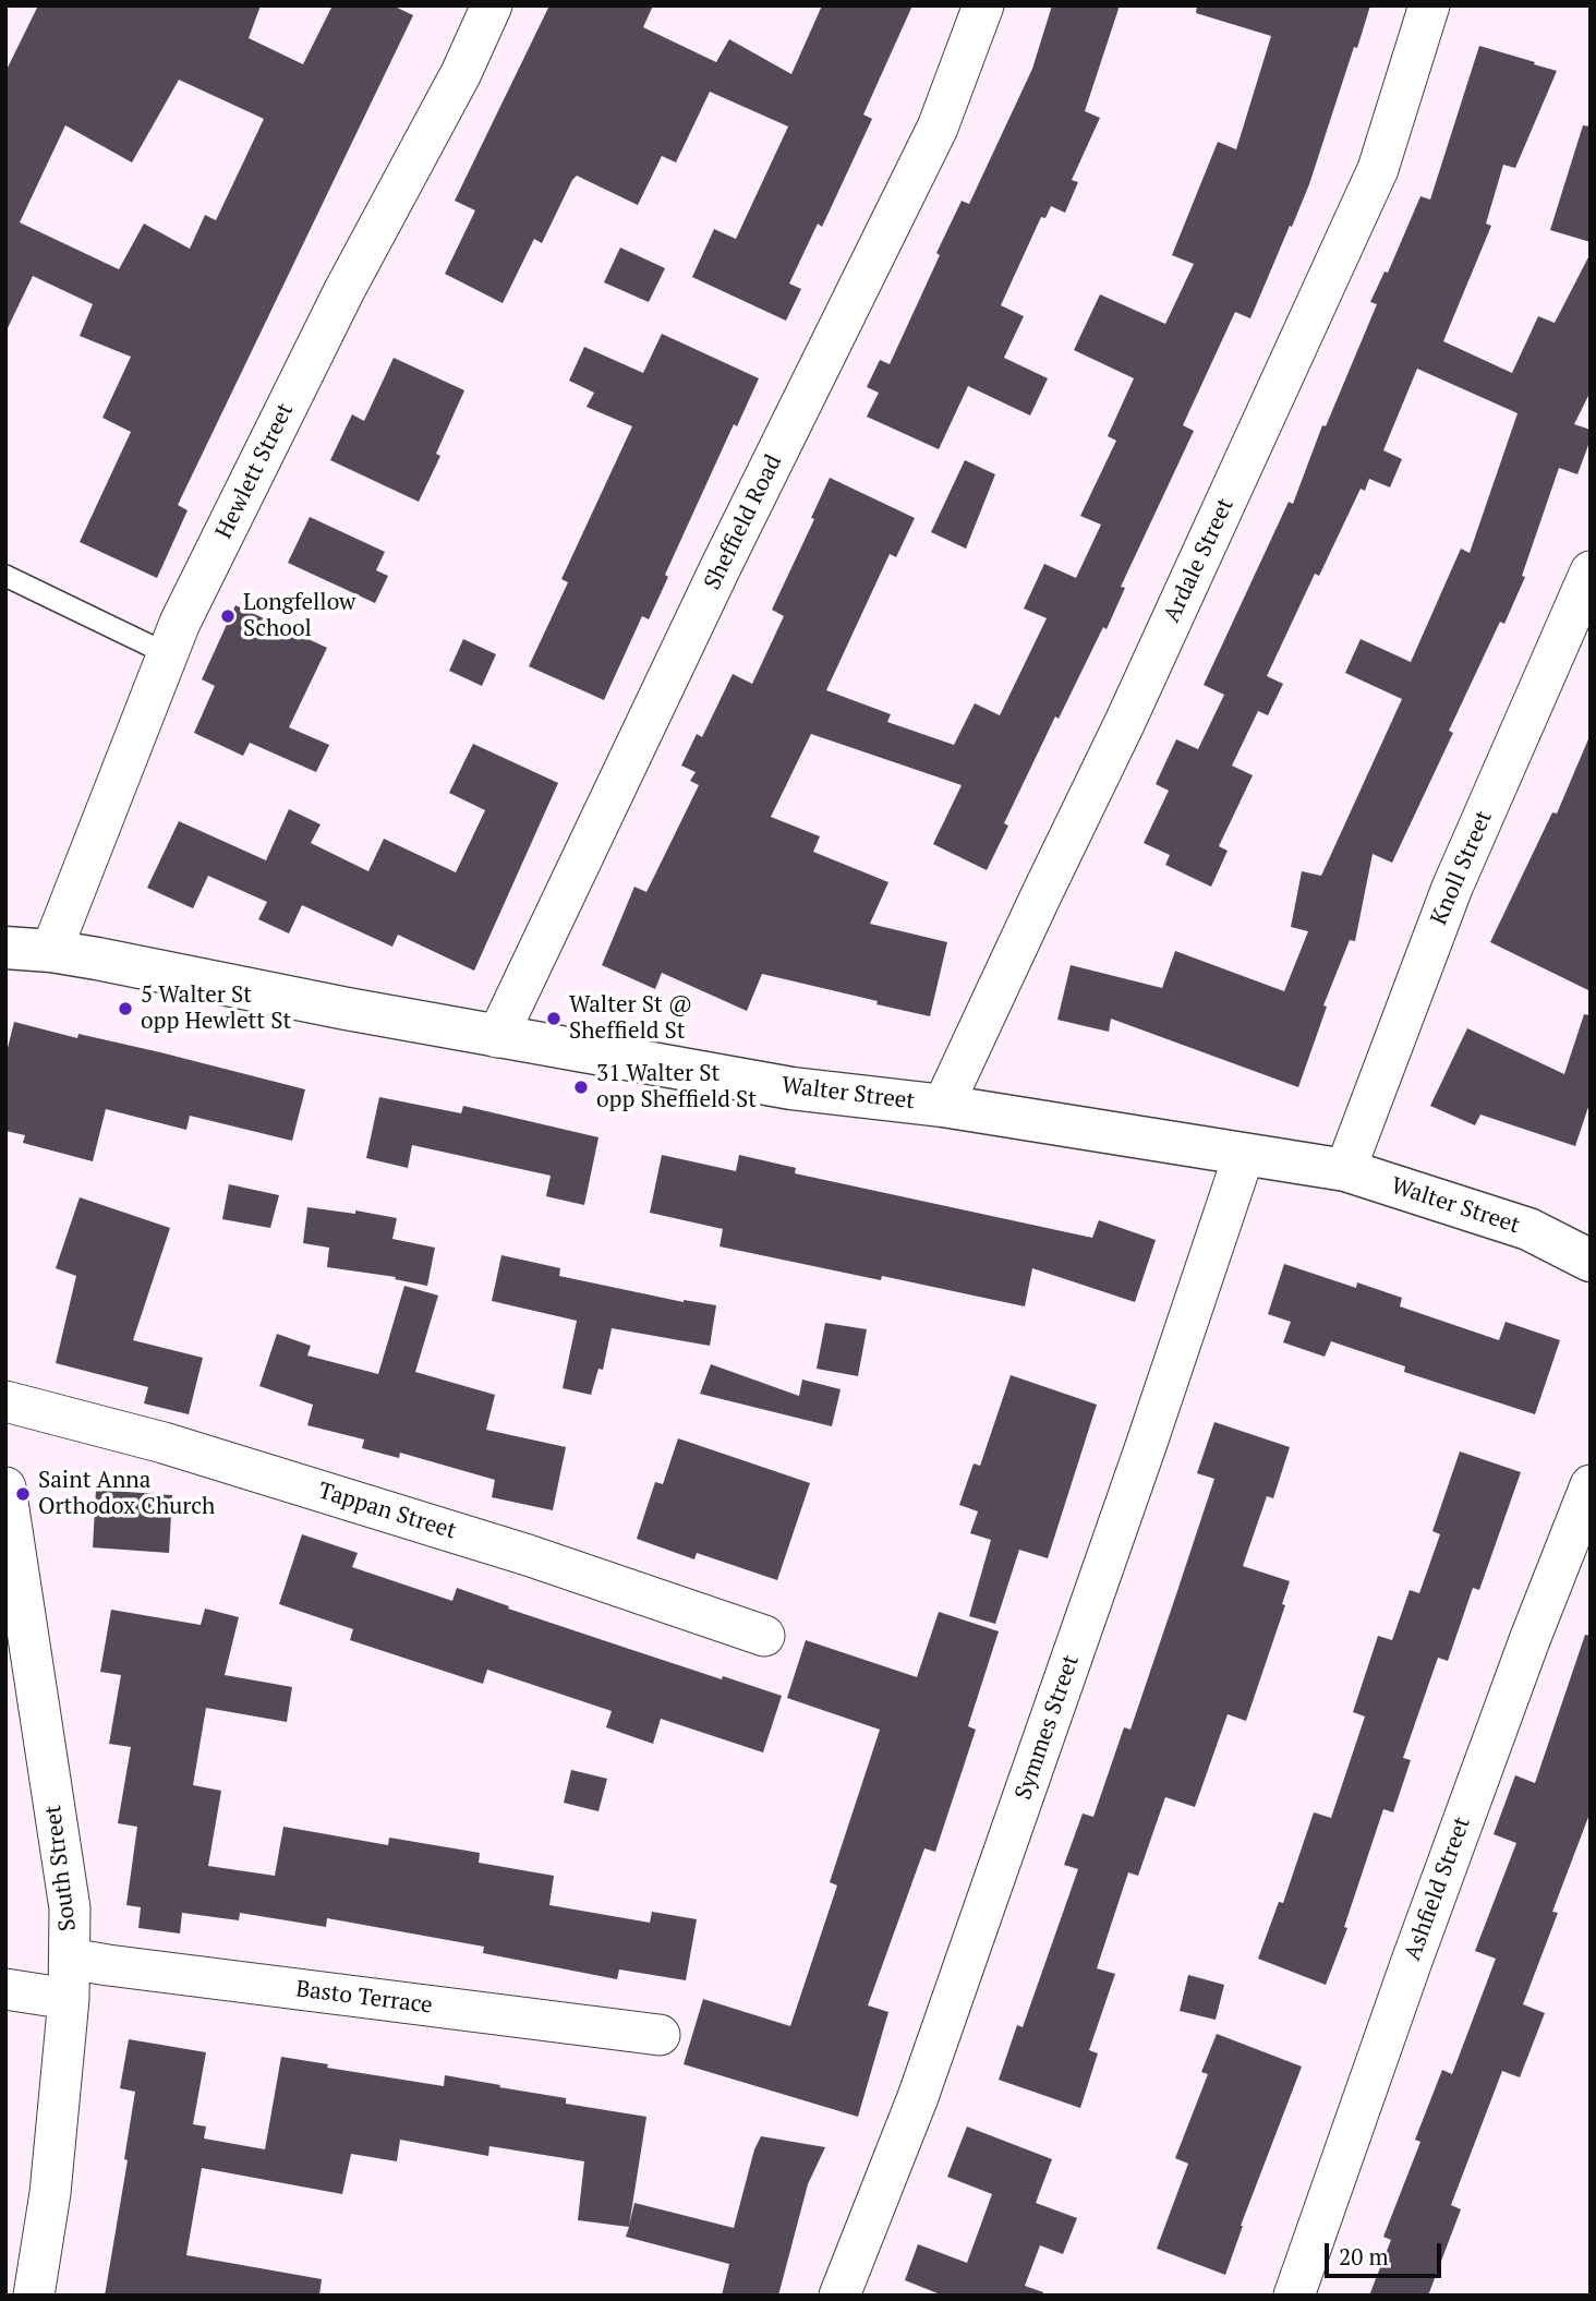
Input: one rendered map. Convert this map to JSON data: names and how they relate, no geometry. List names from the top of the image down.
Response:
{
  "streets": {
    "street": [
      "Hewlett Street",
      "Sheffield Road",
      "Ardale Street",
      "Knoll Street",
      "Walter Street",
      "Tappan Street",
      "Symmes Street",
      "South Street",
      "Ashfield Street",
      "Basto Terrace"
    ]
  },
  "crossings": [
    ["Hewlett Street", "Walter Street"],
    ["Sheffield Road", "Walter Street"],
    ["Ardale Street", "Walter Street"],
    ["Knoll Street", "Walter Street"],
    ["Walter Street", "Symmes Street"],
    ["South Street", "Basto Terrace"]
  ],
  "places": [
    "Longfellow School",
    "5 Walter St opp Hewlett St",
    "Walter St @ Sheffield St",
    "31 Walter St opp Sheffield St",
    "Saint Anna Orthodox Church"
  ],
  "scale_bar": "20 m"
}
